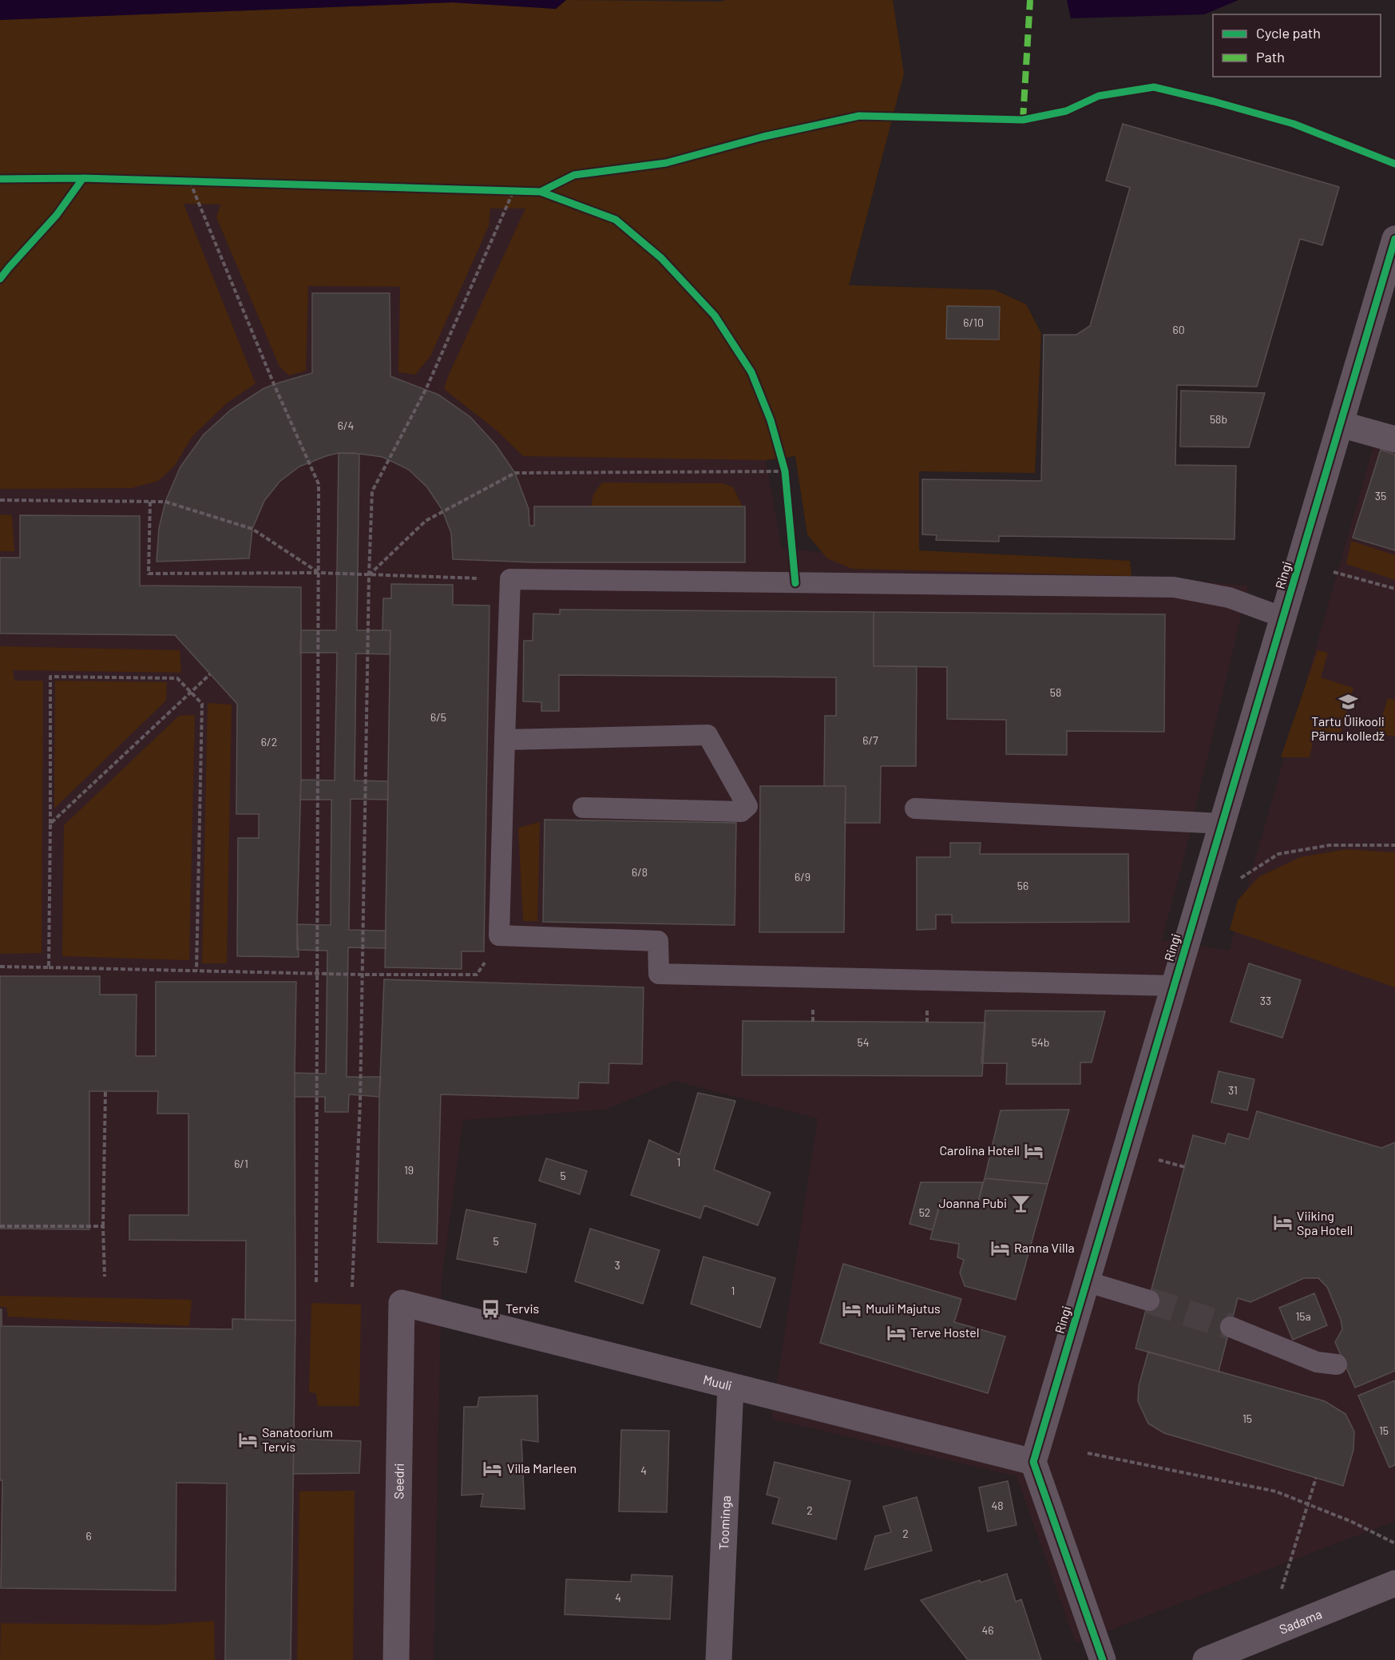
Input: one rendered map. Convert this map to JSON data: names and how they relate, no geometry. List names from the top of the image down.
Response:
{
  "streets": {
    "street": [
      "Ringi",
      "Muuli",
      "Seedri",
      "Toominga",
      "Sadama"
    ]
  },
  "crossings": [
    ["Ringi", "Muuli"],
    ["Muuli", "Seedri"],
    ["Muuli", "Toominga"]
  ],
  "places": {
    "school or university": ["Tartu Ülikooli Pärnu kolledž"],
    "hotel": [
      "Carolina Hotell",
      "Viiking Spa Hotell",
      "Ranna Villa",
      "Muuli Majutus",
      "Terve Hostel",
      "Sanatoorium Tervis",
      "Villa Marleen"
    ],
    "bar": ["Joanna Pubi"],
    "bus stop": ["Tervis"]
  },
  "house_numbers": [
    "6/10",
    "60",
    "58b",
    "6/4",
    "35",
    "58",
    "6/5",
    "6/7",
    "6/2",
    "6/8",
    "6/9",
    "56",
    "33",
    "54",
    "54b",
    "31",
    "1",
    "6/1",
    "19",
    "5",
    "52",
    "5",
    "3",
    "1",
    "15a",
    "15",
    "15",
    "4",
    "48",
    "2",
    "2",
    "6",
    "4",
    "46"
  ],
  "legend": ["Cycle path", "Path"]
}
